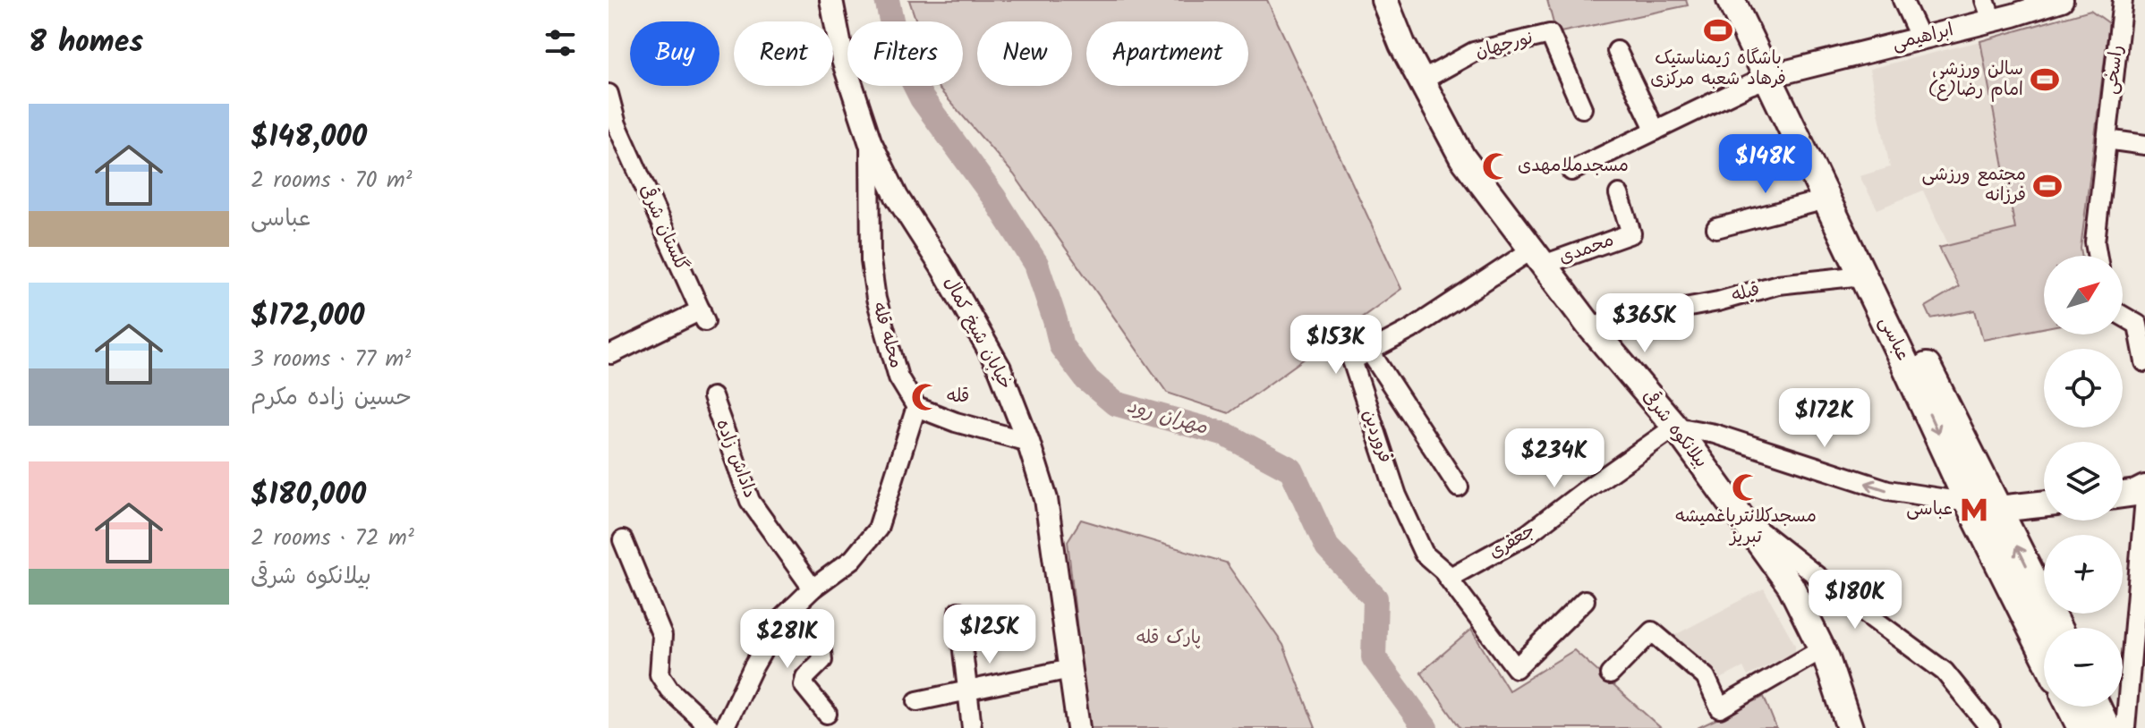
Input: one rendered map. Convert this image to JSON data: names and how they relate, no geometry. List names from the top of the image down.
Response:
{
  "streets": {
    "main road": ["عباسى", "بیلانکوه شرقی"],
    "street": [
      "ابراهیمی",
      "نورجهان",
      "راسخی",
      "گلستان شرقی",
      "محمدی",
      "قبله",
      "خیابان شیخ کمال",
      "محله قله",
      "فروردین",
      "داداش زاده",
      "جعفری"
    ]
  },
  "crossings": [
    ["ابراهیمی", "عباسى"],
    ["نورجهان", "بیلانکوه شرقی"],
    ["محمدی", "بیلانکوه شرقی"],
    ["قبله", "عباسى"],
    ["قبله", "بیلانکوه شرقی"],
    ["خیابان شیخ کمال", "محله قله"],
    ["بیلانکوه شرقی", "جعفری"],
    ["فروردین", "جعفری"]
  ],
  "water": ["مهران رود"],
  "parks": ["پارک قله"],
  "places": {
    "sports": ["باشگاه ژیمناستیک فرهاد شعبه مرکزی", "سالن ورزشی امام رضا(ع)", "مجتمع ورزشی فرزانه"],
    "mosque": ["مسجدملامهدی", "قله", "مسجدکلانترباغمیشه تبریز"],
    "metro station": ["عباسی"]
  },
  "north": "top right",
  "page": {
    "heading": "8 homes",
    "chip": [
      "Buy",
      "Rent",
      "Filters",
      "New",
      "Apartment"
    ],
    "list": [
      {
        "name": "$148,000",
        "note": "2 rooms · 70 m² · عباسى"
      },
      {
        "name": "$172,000",
        "note": "3 rooms · 77 m² · حسین زاده مکرم"
      },
      {
        "name": "$180,000",
        "note": "2 rooms · 72 m² · بیلانکوه شرقی"
      }
    ],
    "price": [
      "$148K",
      "$365K",
      "$153K",
      "$172K",
      "$234K",
      "$180K",
      "$125K",
      "$281K"
    ],
    "map_buttons": ["+", "−"]
  }
}
